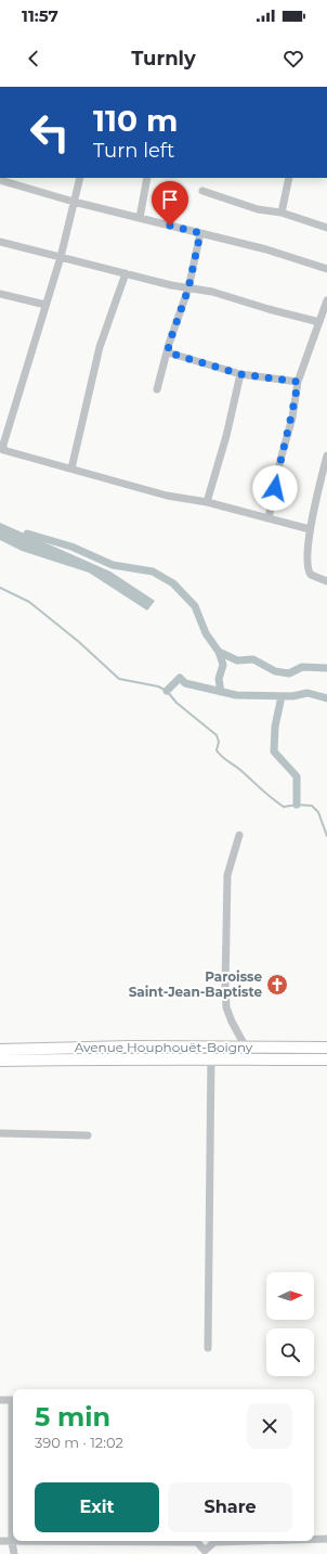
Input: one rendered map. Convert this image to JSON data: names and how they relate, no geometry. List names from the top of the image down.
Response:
{
  "streets": {
    "highway": ["Avenue Houphouët-Boigny"]
  },
  "places": {
    "church": ["Paroisse Saint-Jean-Baptiste"]
  },
  "north": "right",
  "page": {
    "status": "11:57",
    "header": "Turnly",
    "turn": ["110 m", "Turn left"],
    "heading": ["5 min", "390 m · 12:02"],
    "buttons": ["Exit", "Share"]
  }
}
